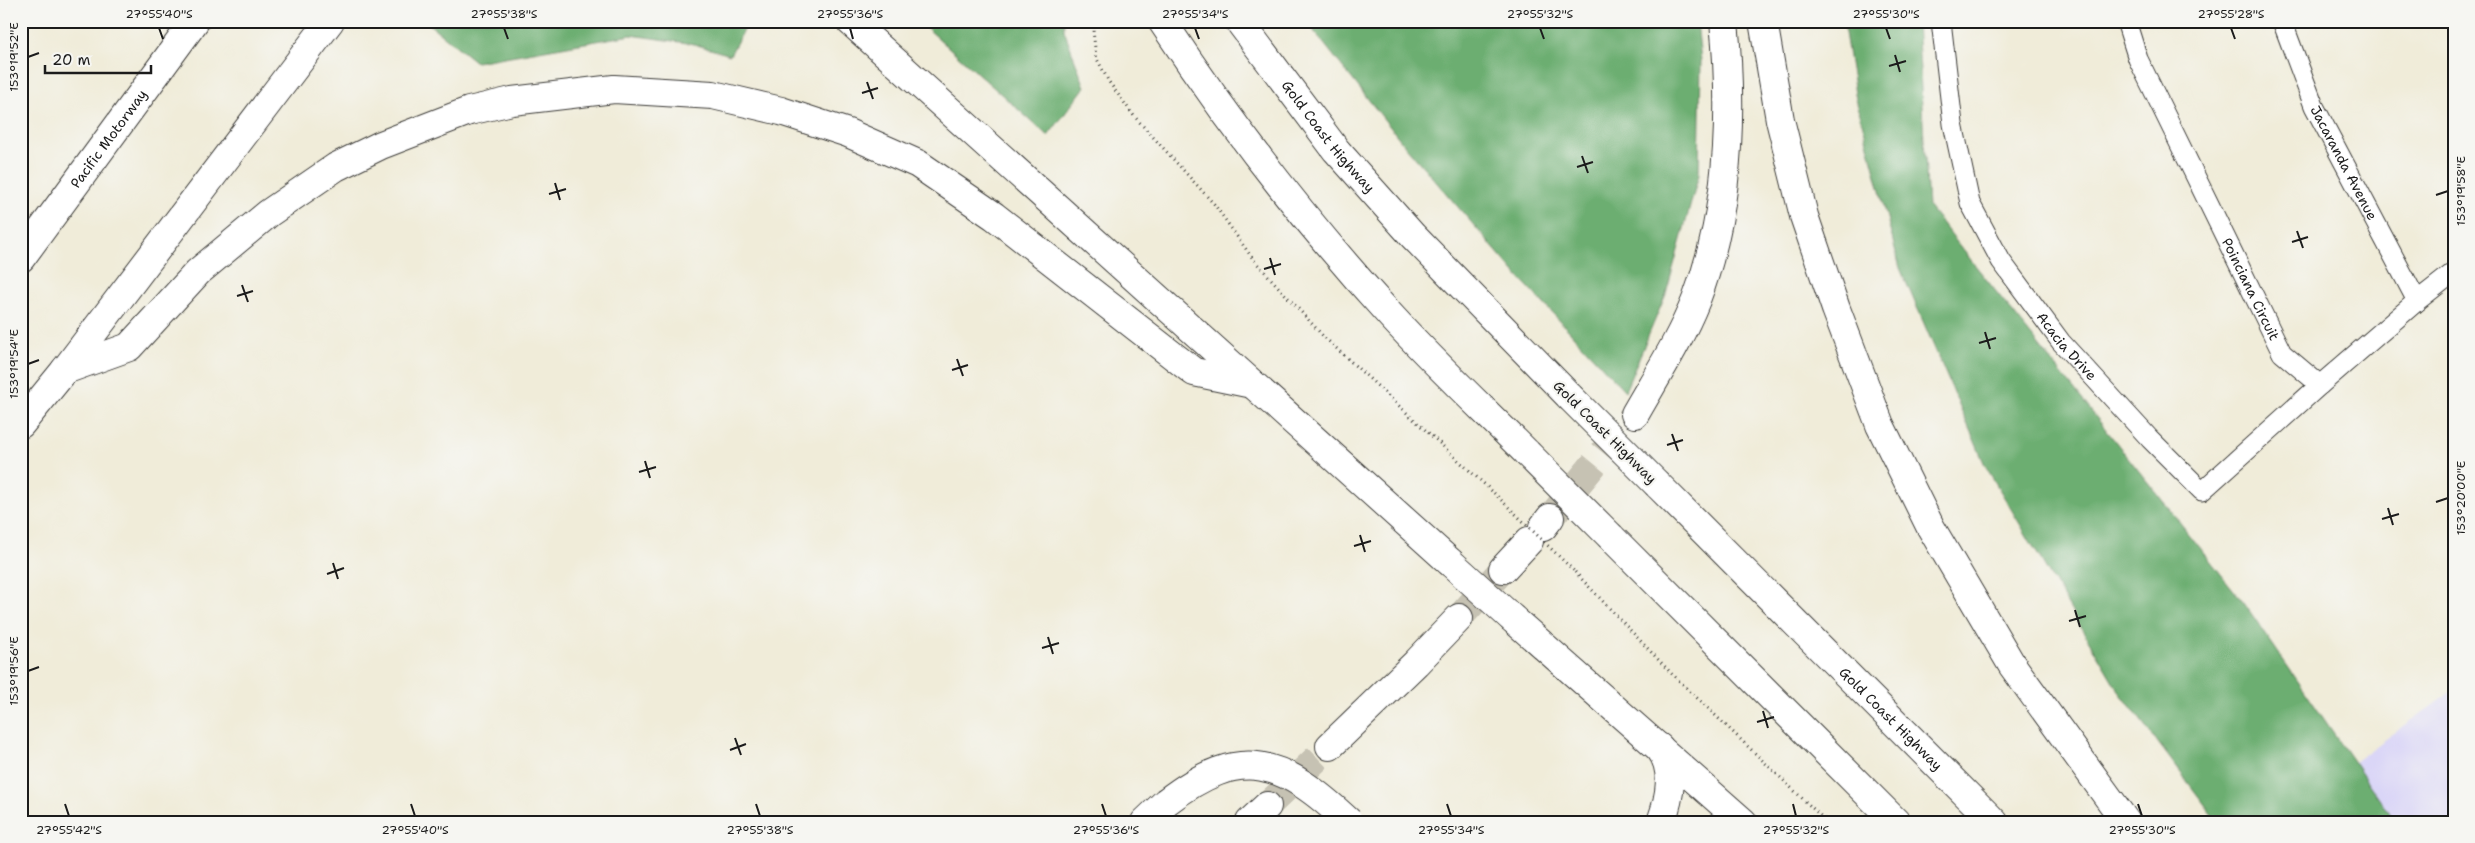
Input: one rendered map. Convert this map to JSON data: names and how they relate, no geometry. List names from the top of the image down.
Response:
{
  "streets": {
    "highway": ["Gold Coast Highway", "Pacific Motorway"],
    "lane": ["Jacaranda Avenue", "Poinciana Circuit", "Acacia Drive"]
  },
  "crossings": [
    ["Poinciana Circuit", "Acacia Drive"]
  ],
  "scale_bar": "20 m",
  "coordinates": [
    "27°55'40\"S",
    "27°55'38\"S",
    "27°55'36\"S",
    "27°55'34\"S",
    "27°55'32\"S",
    "27°55'30\"S",
    "27°55'28\"S",
    "153°19'52\"E",
    "153°19'58\"E",
    "153°19'54\"E",
    "153°20'00\"E",
    "153°19'56\"E",
    "27°55'42\"S"
  ]
}
